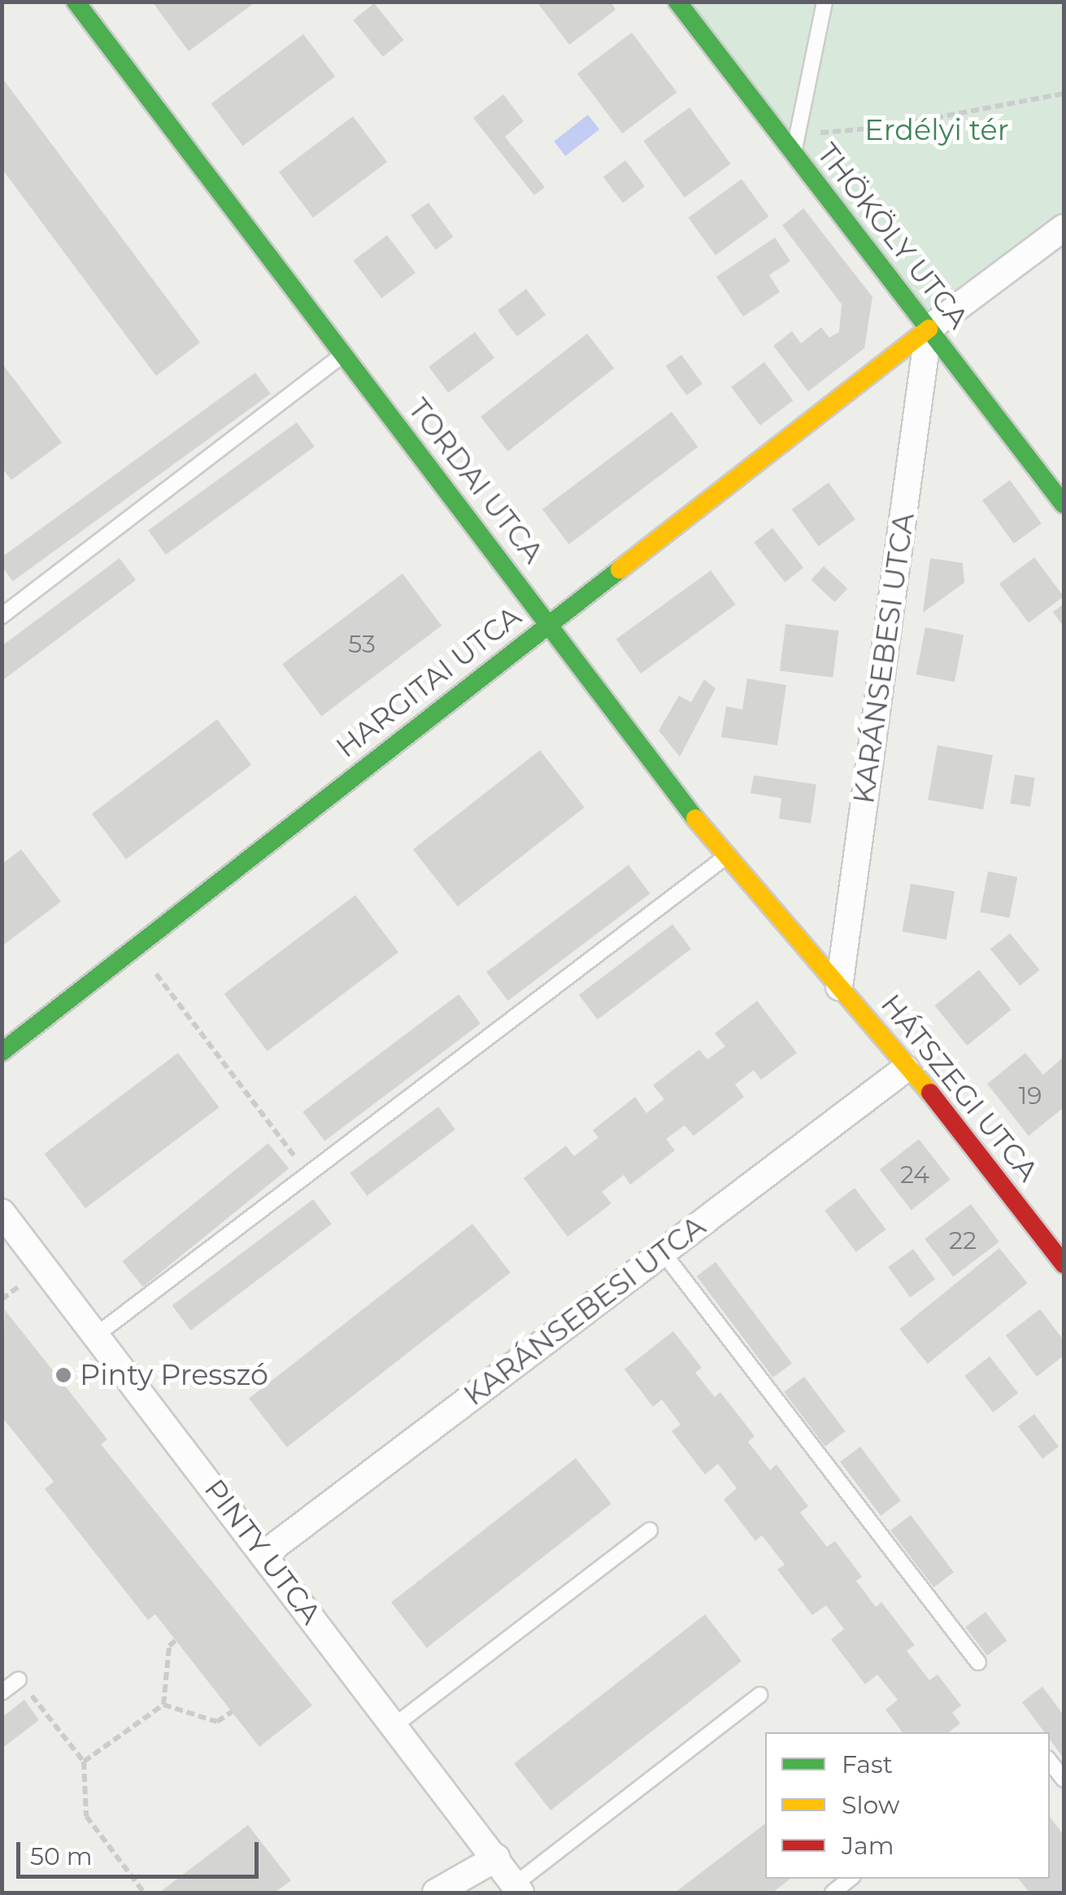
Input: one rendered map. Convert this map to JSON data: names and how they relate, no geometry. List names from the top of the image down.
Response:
{
  "streets": {
    "street": [
      "THÖKÖLY UTCA",
      "TORDAI UTCA",
      "KARÁNSEBESI UTCA",
      "HARGITAI UTCA",
      "HÁTSZEGI UTCA",
      "PINTY UTCA"
    ]
  },
  "crossings": [
    ["THÖKÖLY UTCA", "KARÁNSEBESI UTCA"],
    ["THÖKÖLY UTCA", "HARGITAI UTCA"],
    ["TORDAI UTCA", "KARÁNSEBESI UTCA"],
    ["TORDAI UTCA", "HARGITAI UTCA"],
    ["TORDAI UTCA", "HÁTSZEGI UTCA"],
    ["KARÁNSEBESI UTCA", "HARGITAI UTCA"],
    ["KARÁNSEBESI UTCA", "HÁTSZEGI UTCA"],
    ["KARÁNSEBESI UTCA", "PINTY UTCA"]
  ],
  "parks": ["Erdélyi tér"],
  "places": ["Pinty Presszó"],
  "house_numbers": [
    "53",
    "19",
    "24",
    "22"
  ],
  "legend": ["Fast", "Slow", "Jam"],
  "scale_bar": "50 m"
}
